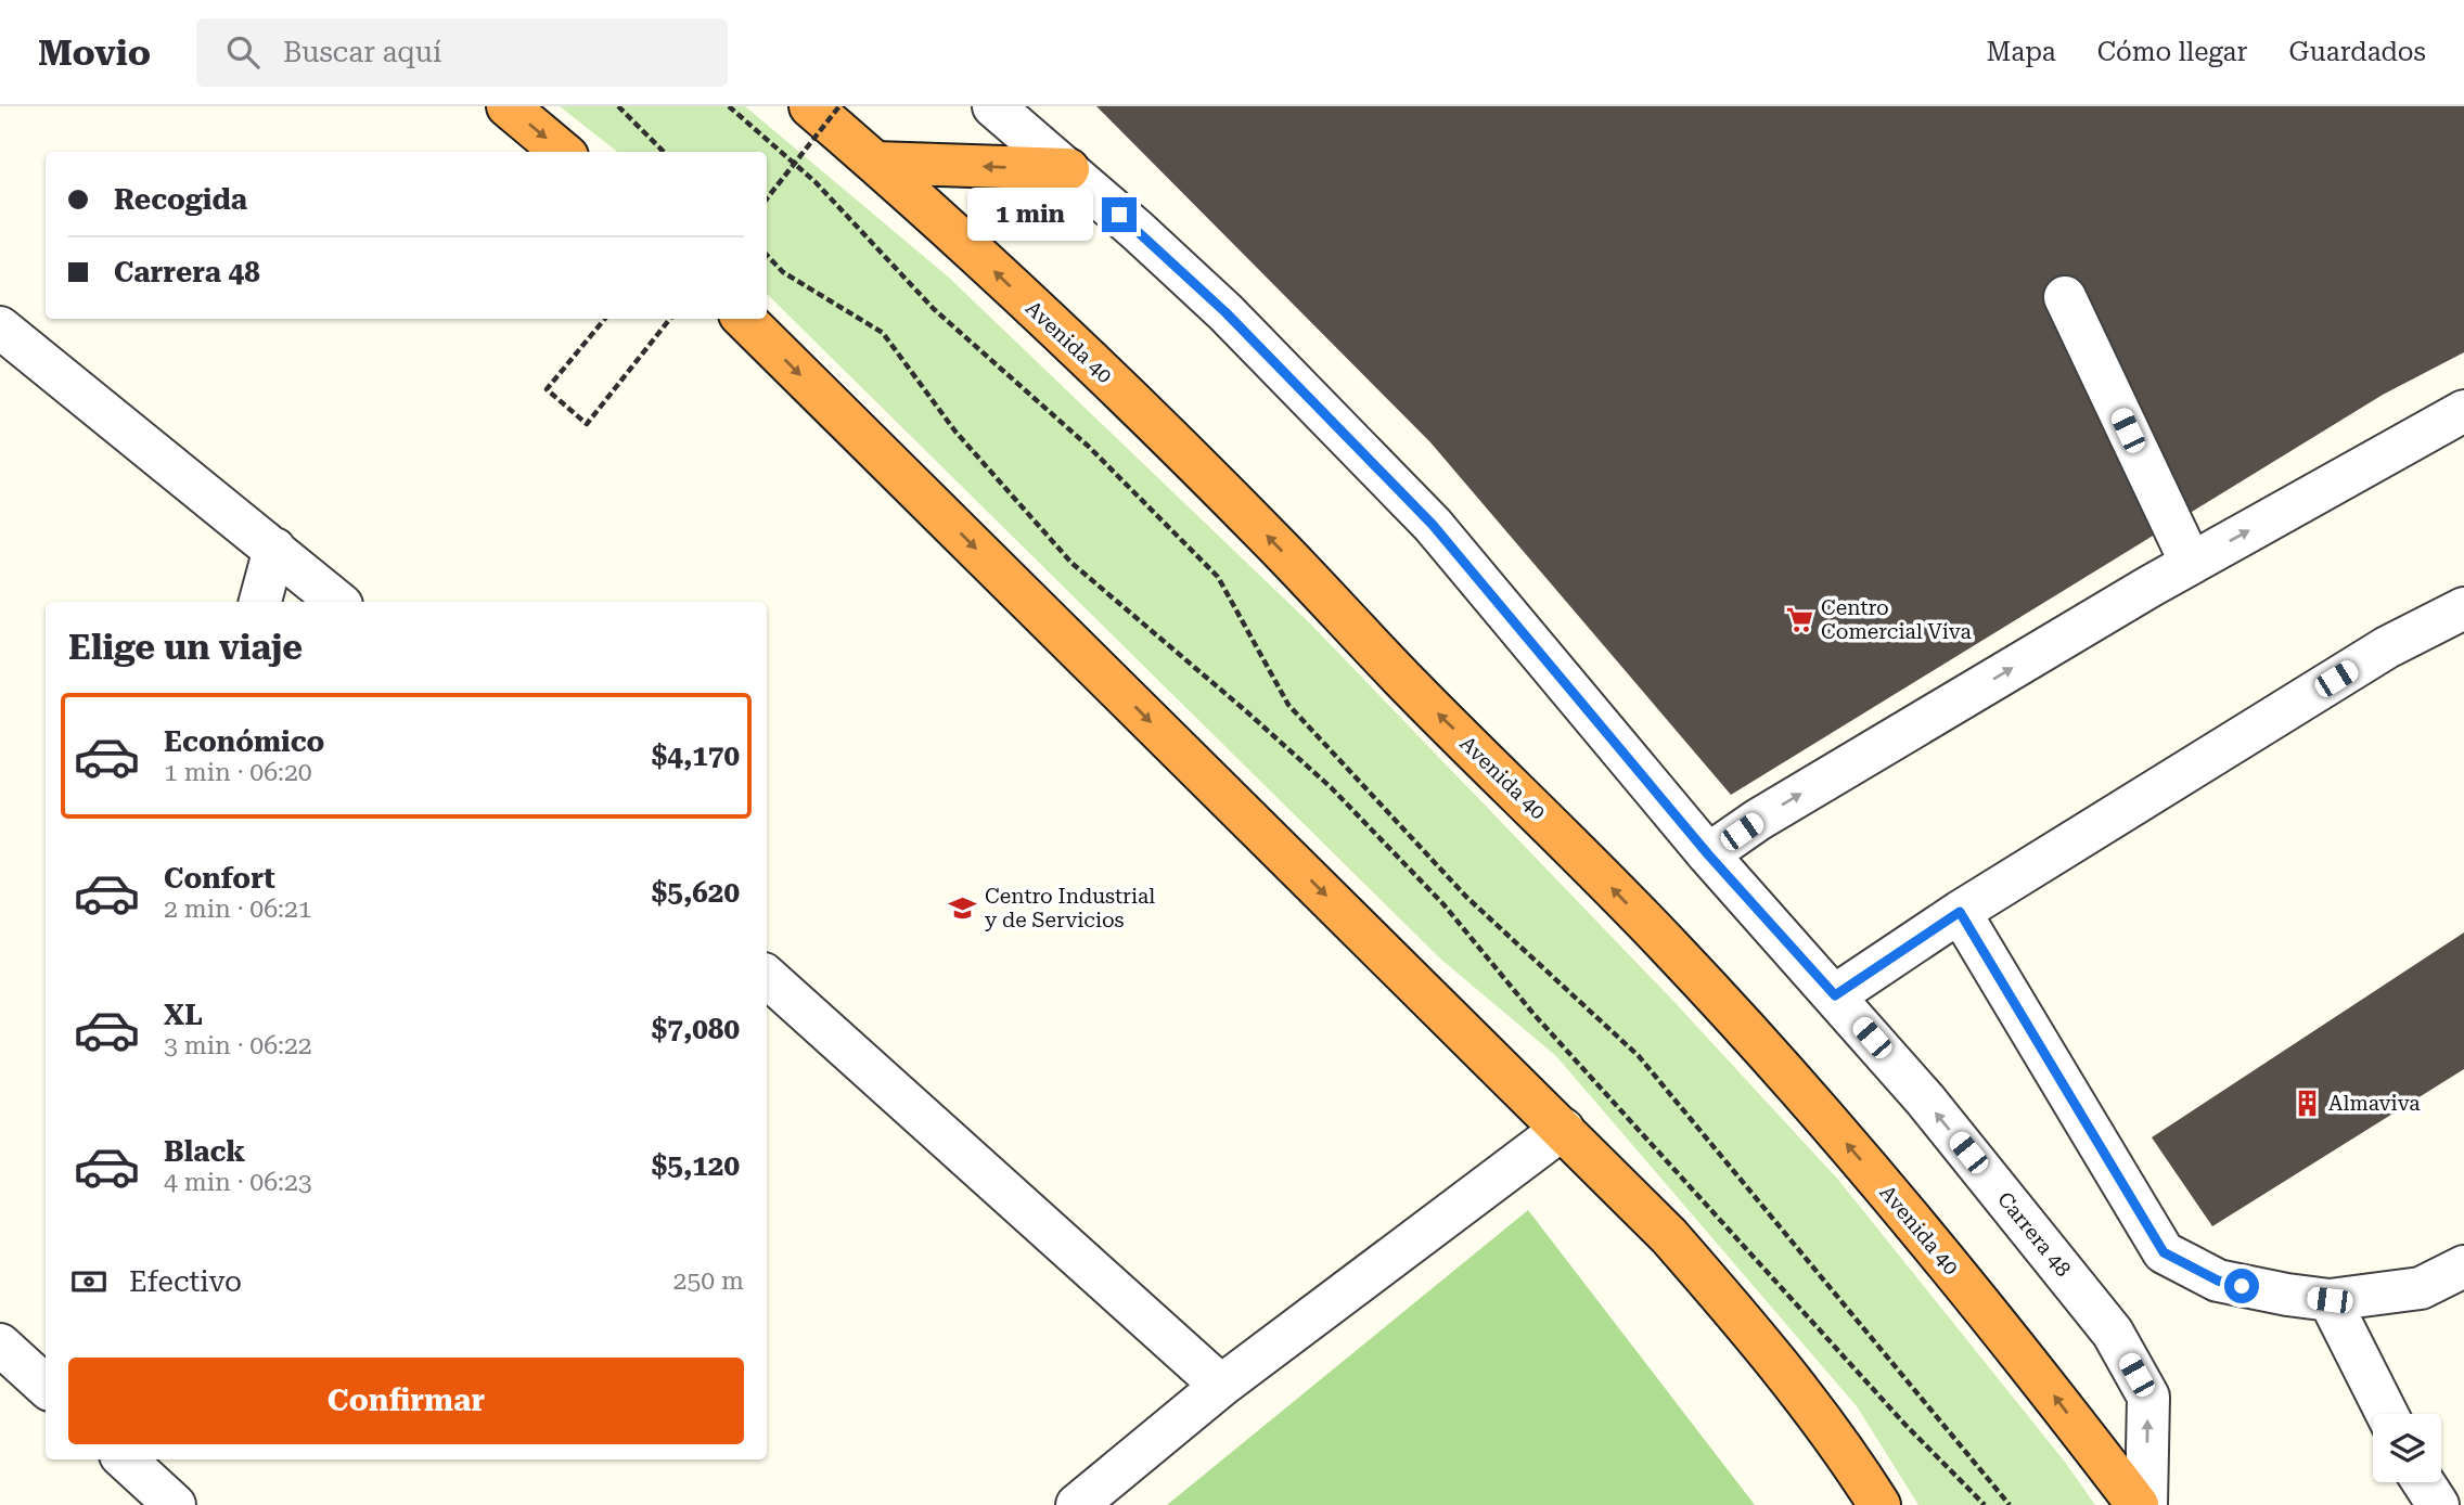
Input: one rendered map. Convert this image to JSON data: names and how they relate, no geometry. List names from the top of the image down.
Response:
{
  "streets": {
    "highway": ["Avenida 40"],
    "street": ["Carrera 48"]
  },
  "places": {
    "supermarket": ["Centro Comercial Viva"],
    "school or university": ["Centro Industrial y de Servicios"],
    "building": ["Almaviva"]
  },
  "page": {
    "header": "Movio",
    "search": "Buscar aquí",
    "nav": ["Mapa", "Cómo llegar", "Guardados"],
    "banner": ["Recogida", "Carrera 48"],
    "bubble": "1 min",
    "heading": "Elige un viaje",
    "list": [
      {
        "name": "Económico",
        "note": "1 min · 06:20",
        "value": "$4,170"
      },
      {
        "name": "Confort",
        "note": "2 min · 06:21",
        "value": "$5,620"
      },
      {
        "name": "XL",
        "note": "3 min · 06:22",
        "value": "$7,080"
      },
      {
        "name": "Black",
        "note": "4 min · 06:23",
        "value": "$5,120"
      }
    ],
    "pay": ["Efectivo", "250 m"],
    "buttons": "Confirmar"
  }
}
